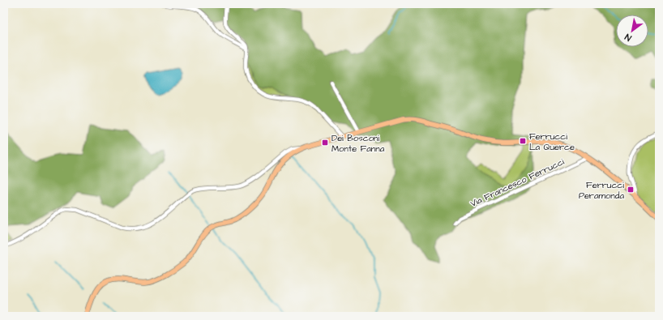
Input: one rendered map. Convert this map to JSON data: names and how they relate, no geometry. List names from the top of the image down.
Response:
{
  "streets": {
    "main road": ["Via Francesco Ferrucci"]
  },
  "places": {
    "transit": ["Ferrucci La Querce", "Dei Bosconi Monte Fanna", "Ferrucci Peramonda"]
  },
  "north": "bottom left"
}
